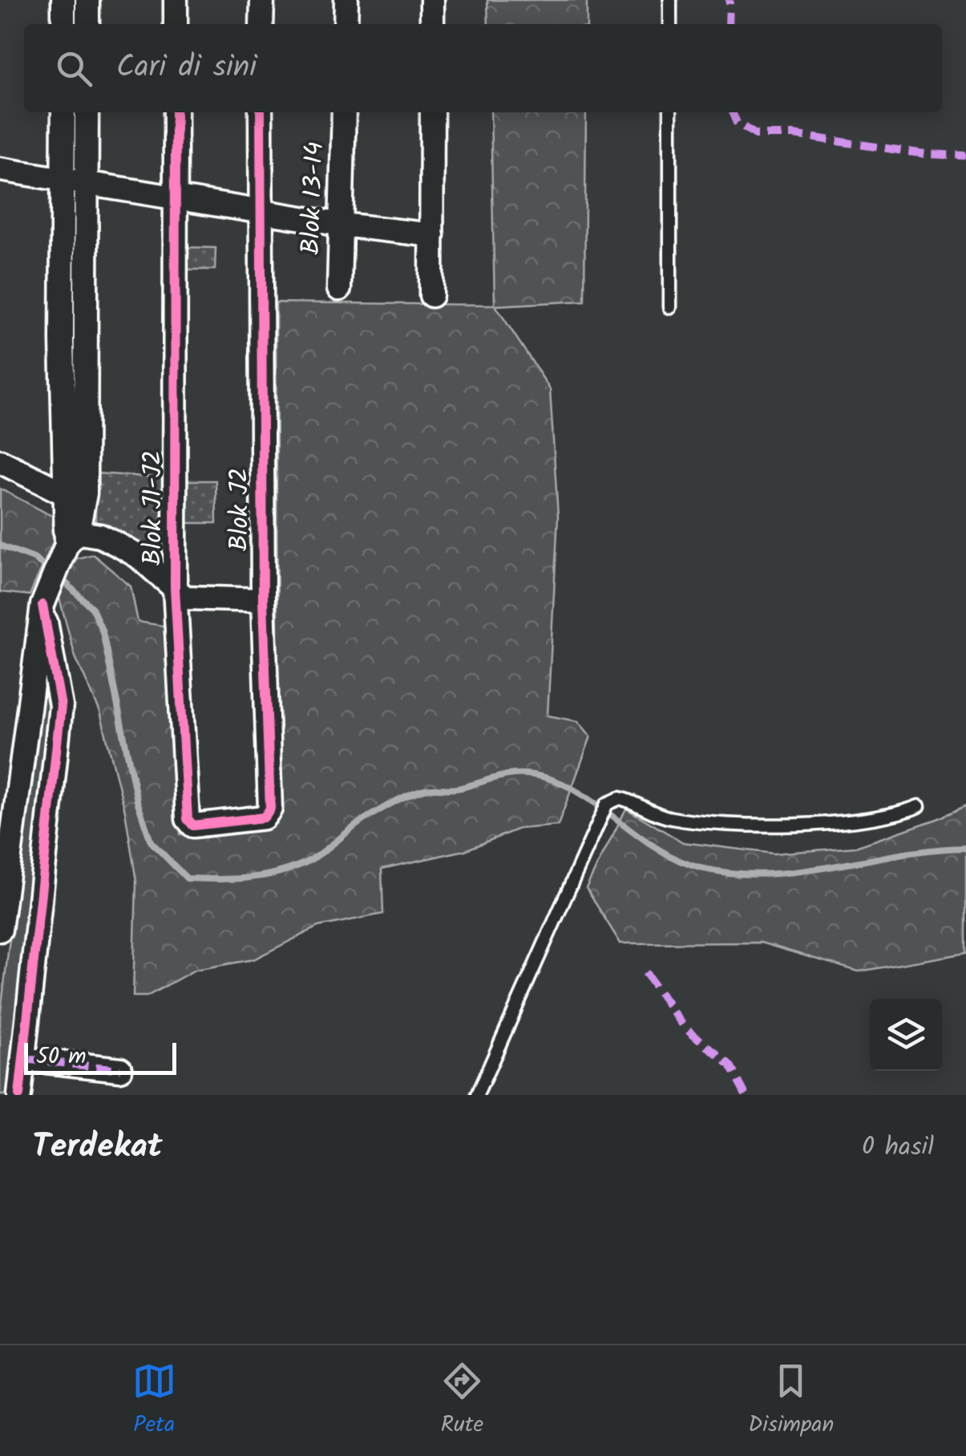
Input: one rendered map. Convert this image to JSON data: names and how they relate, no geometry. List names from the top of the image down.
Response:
{
  "streets": {
    "street": ["Blok I3-I4", "Blok J1-J2", "Blok J2"]
  },
  "crossings": [
    ["Blok J1-J2", "Blok J2"]
  ],
  "scale_bar": "50 m",
  "page": {
    "search": "Cari di sini",
    "scale": "50 m",
    "heading": ["Terdekat", "0 hasil"],
    "nav": ["Peta", "Rute", "Disimpan"]
  }
}
